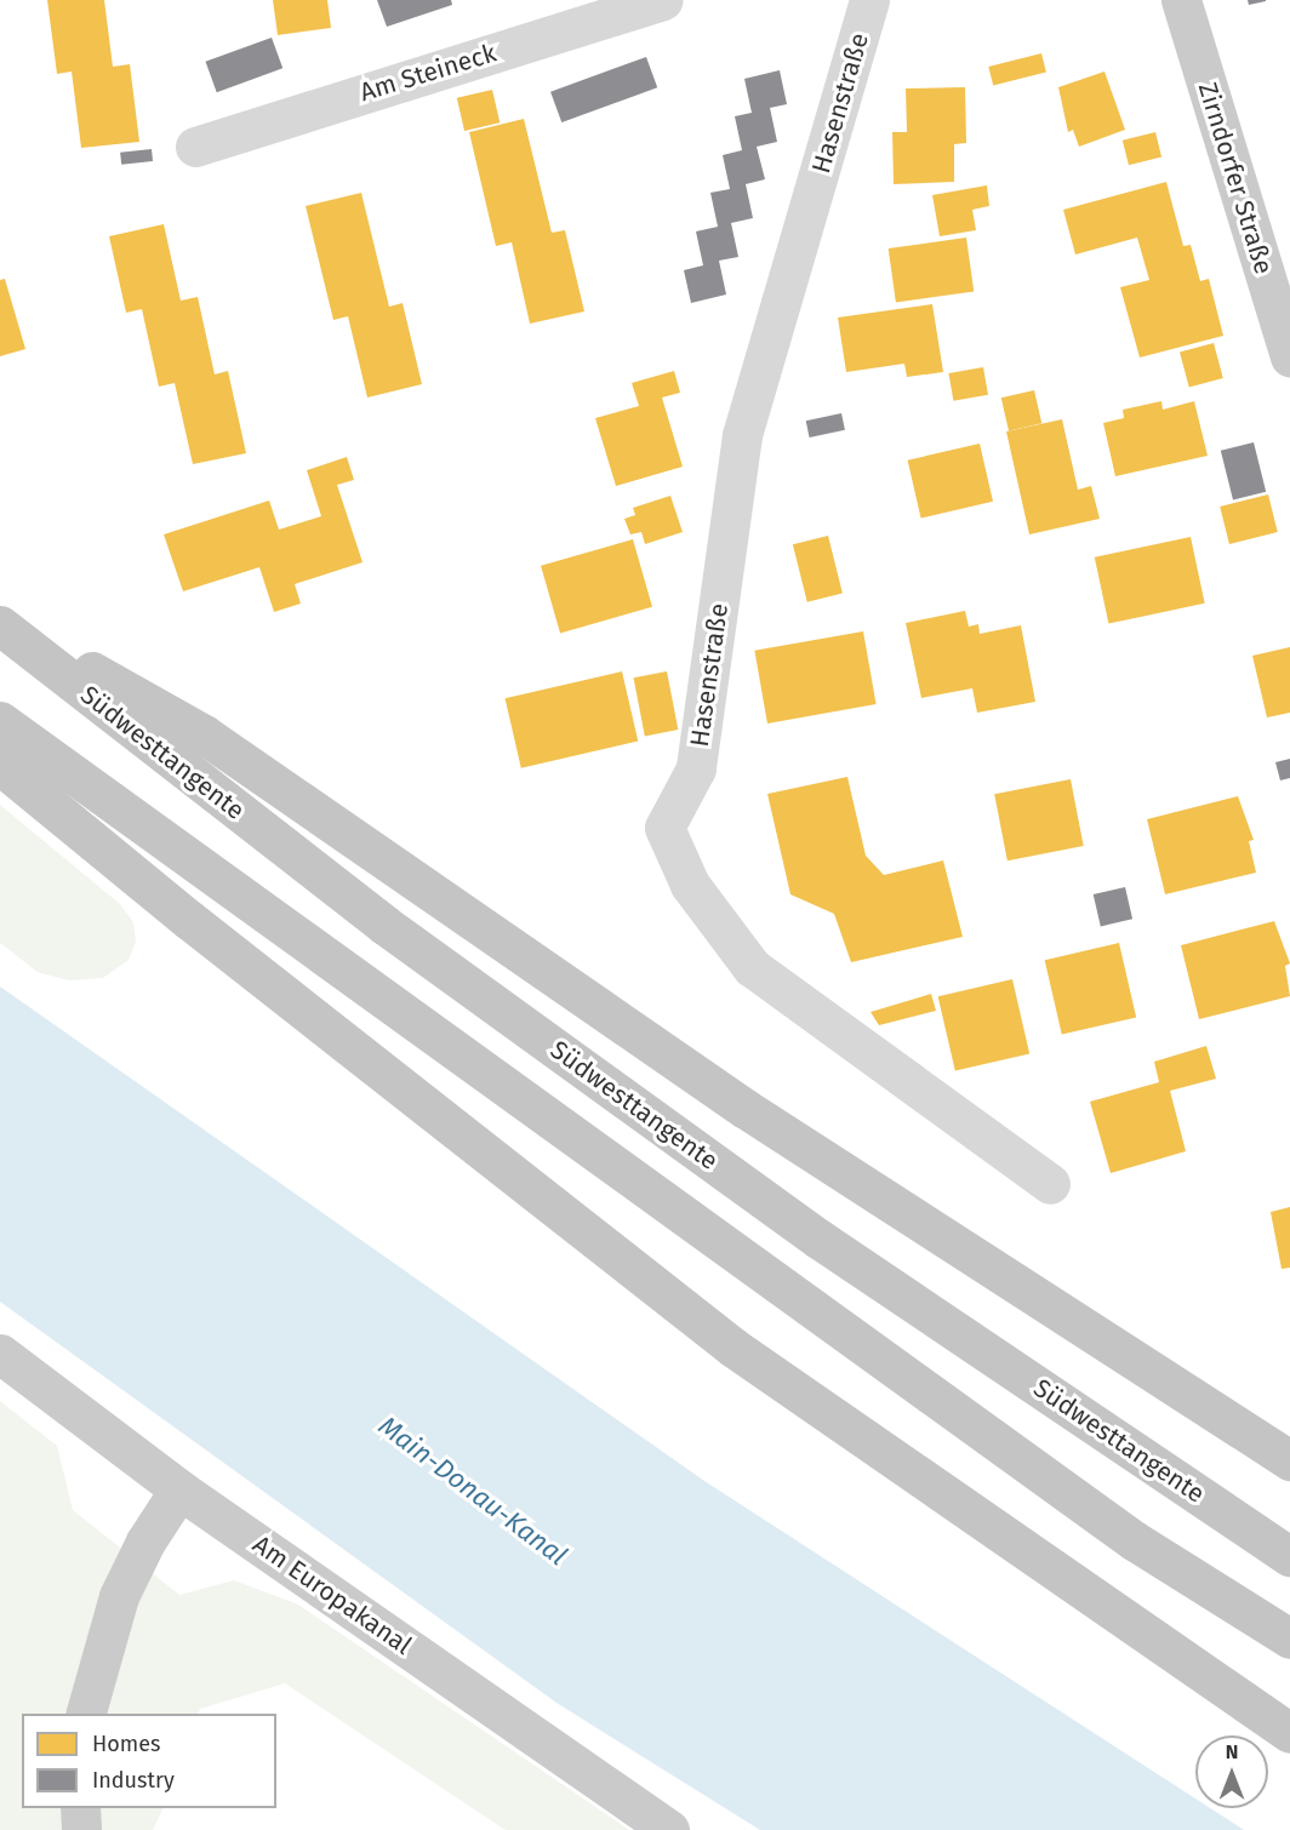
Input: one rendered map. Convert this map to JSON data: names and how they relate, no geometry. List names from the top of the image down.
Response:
{
  "streets": {
    "highway": ["Südwesttangente"],
    "main road": ["Zirndorfer Straße", "Am Europakanal"],
    "street": ["Am Steineck", "Hasenstraße"]
  },
  "water": ["Main-Donau-Kanal"],
  "legend": ["Homes", "Industry"],
  "north": "top"
}
